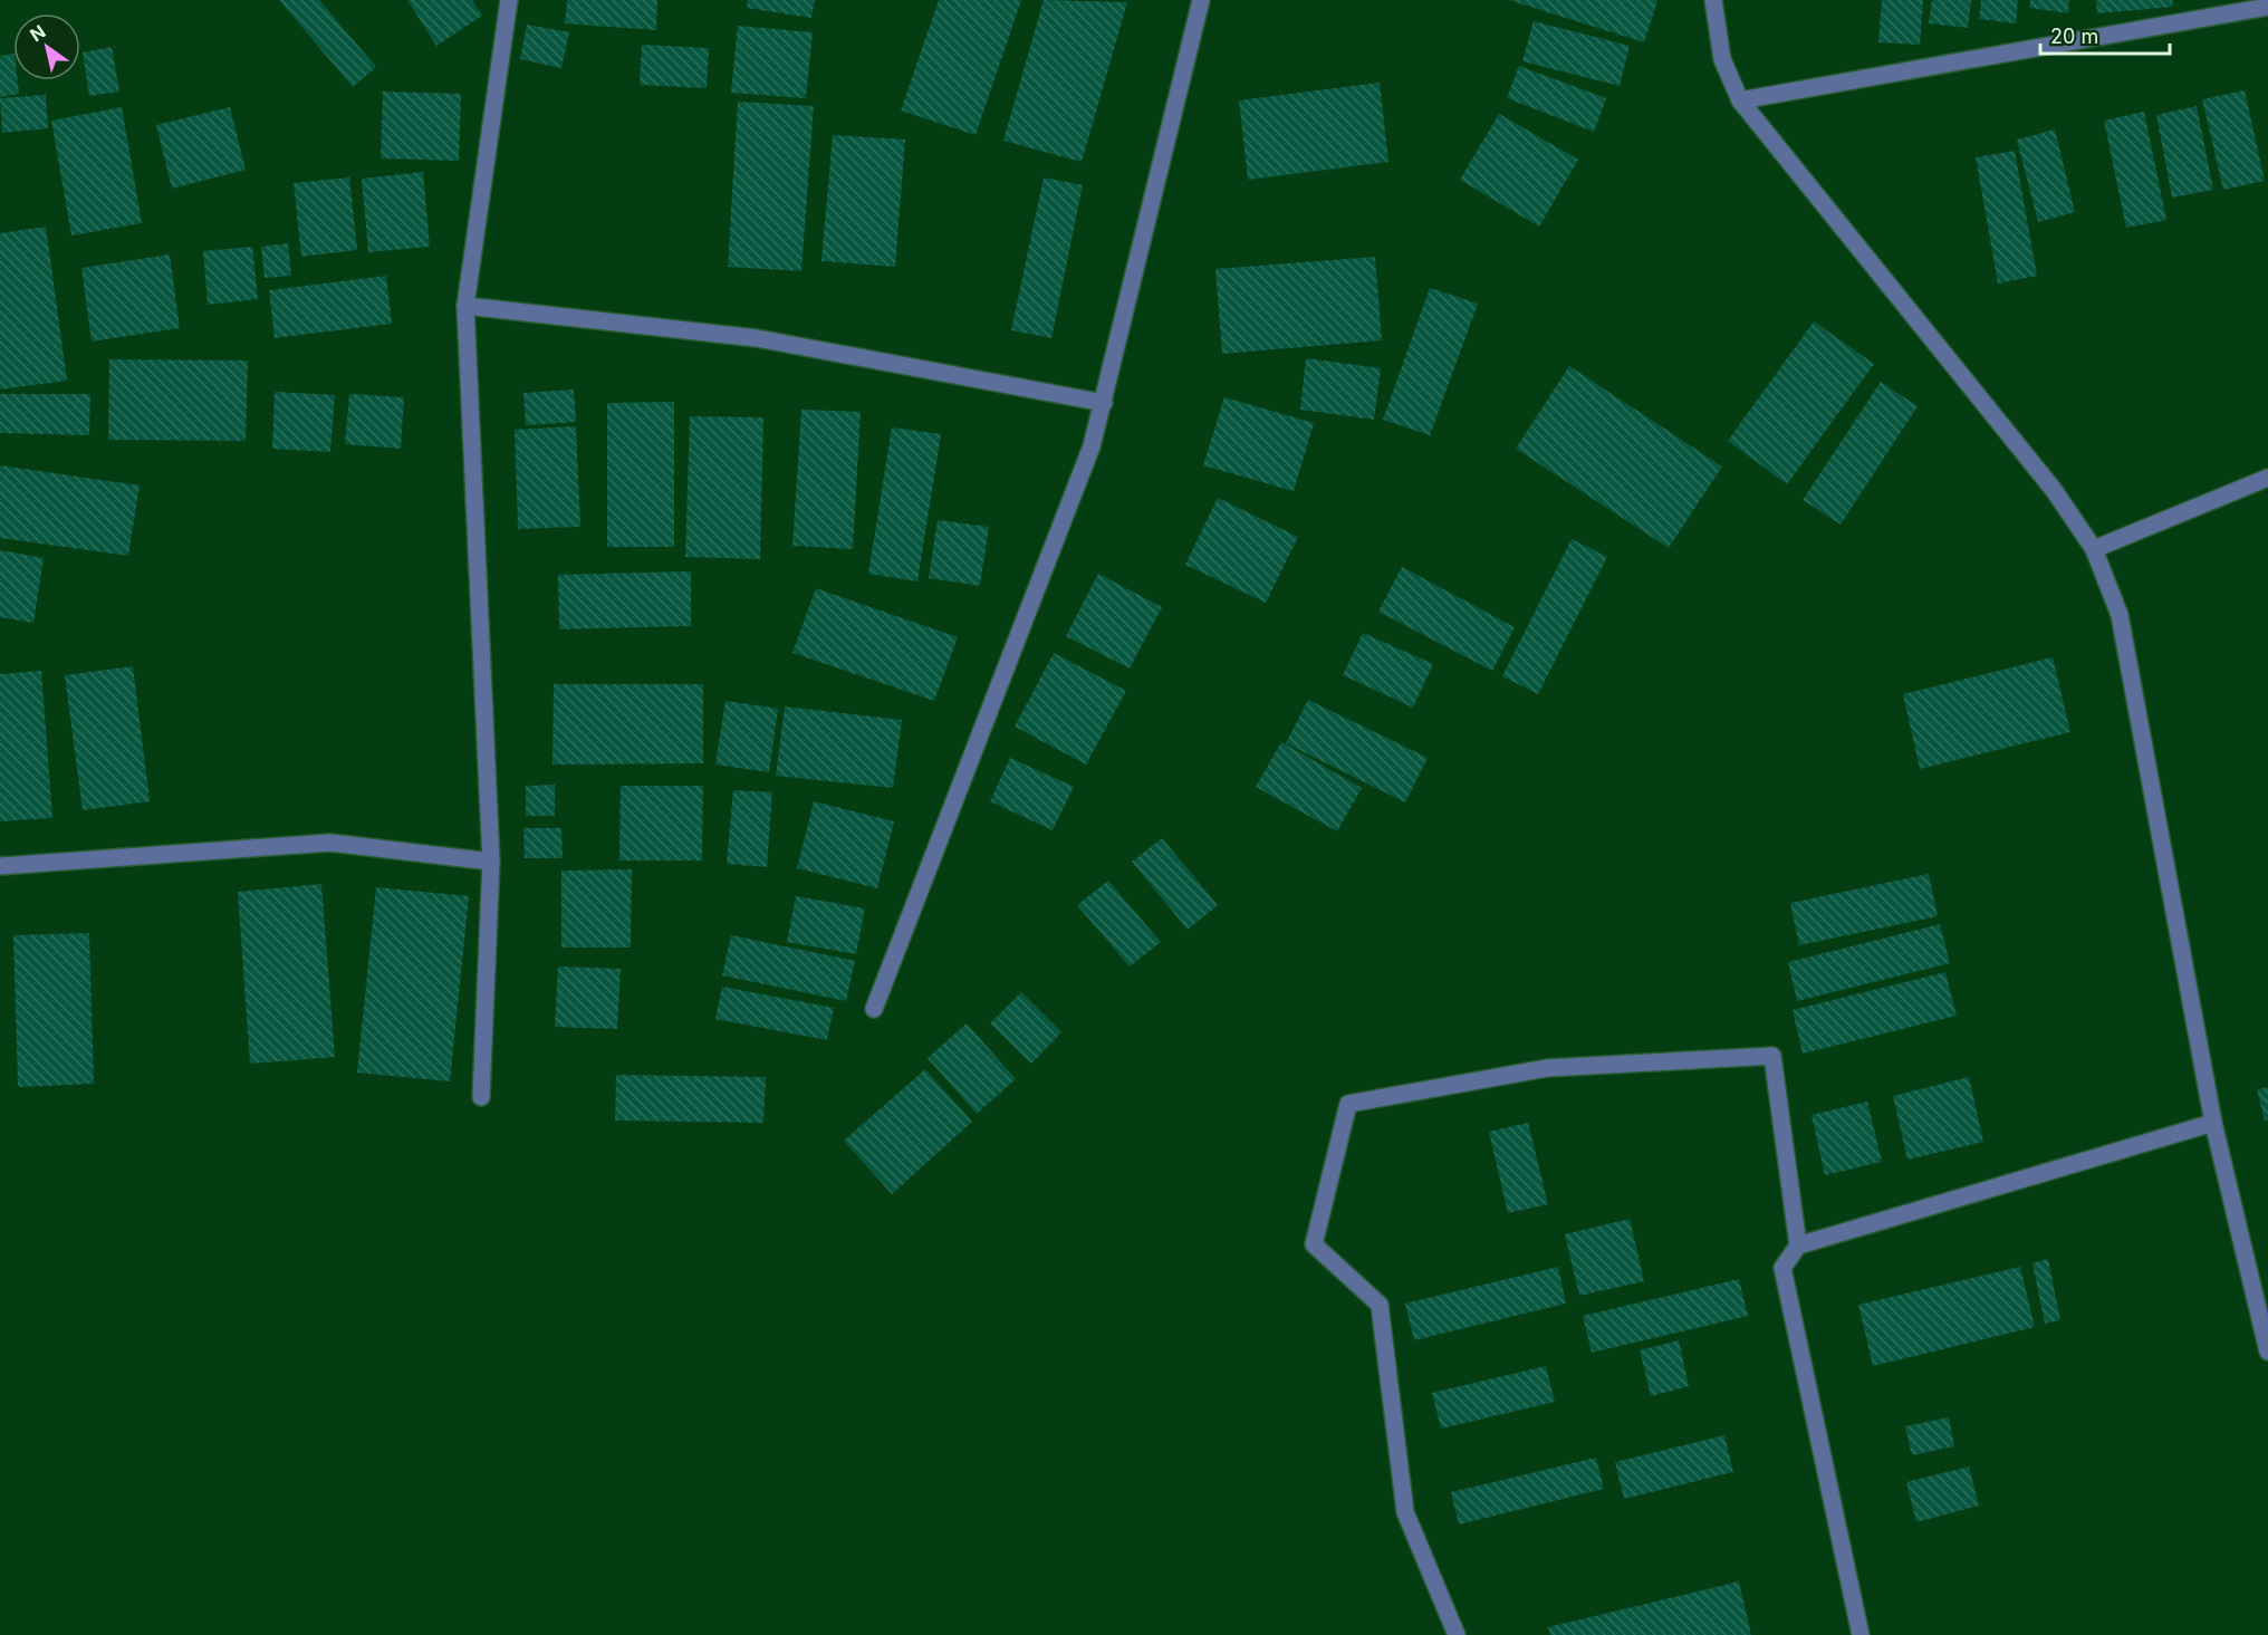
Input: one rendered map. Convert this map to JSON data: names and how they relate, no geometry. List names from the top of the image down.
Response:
{
  "scale_bar": "20 m",
  "north": "top left"
}
